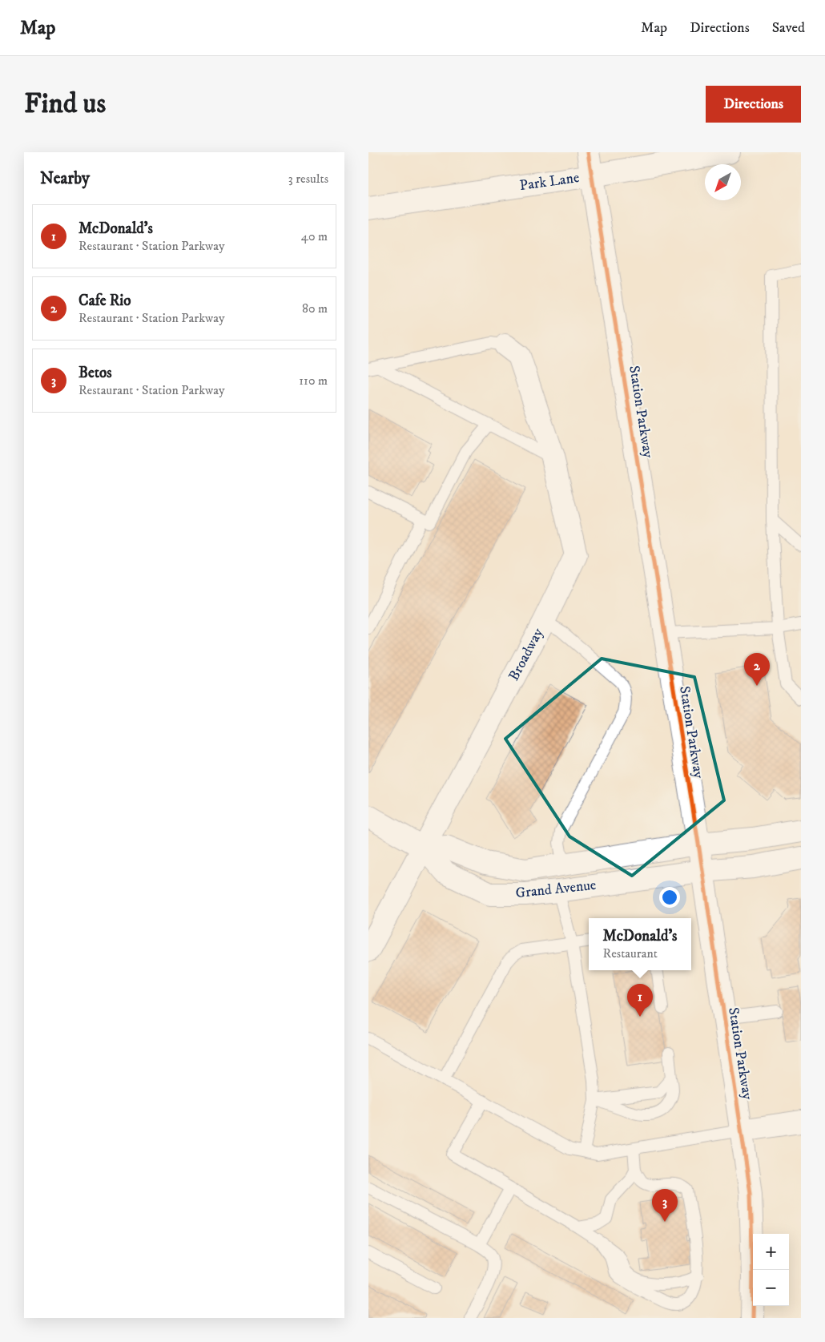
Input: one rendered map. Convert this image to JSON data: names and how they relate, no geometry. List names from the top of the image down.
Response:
{
  "streets": {
    "street": [
      "Park Lane",
      "Station Parkway",
      "Broadway",
      "Grand Avenue"
    ]
  },
  "crossings": [
    ["Park Lane", "Station Parkway"],
    ["Station Parkway", "Grand Avenue"],
    ["Broadway", "Grand Avenue"]
  ],
  "north": "bottom left",
  "page": {
    "header": "Map",
    "nav": ["Map", "Directions", "Saved"],
    "buttons": "Directions",
    "title": "Find us",
    "heading": ["Nearby", "3 results"],
    "list": [
      {
        "mark": "1",
        "name": "McDonald's",
        "note": "Restaurant · Station Parkway",
        "value": "40 m"
      },
      {
        "mark": "2",
        "name": "Cafe Rio",
        "note": "Restaurant · Station Parkway",
        "value": "80 m"
      },
      {
        "mark": "3",
        "name": "Betos",
        "note": "Restaurant · Station Parkway",
        "value": "110 m"
      }
    ],
    "pins": ["2", "1", "3"],
    "popup": ["McDonald's", "Restaurant"],
    "map_buttons": ["+", "−"]
  }
}
